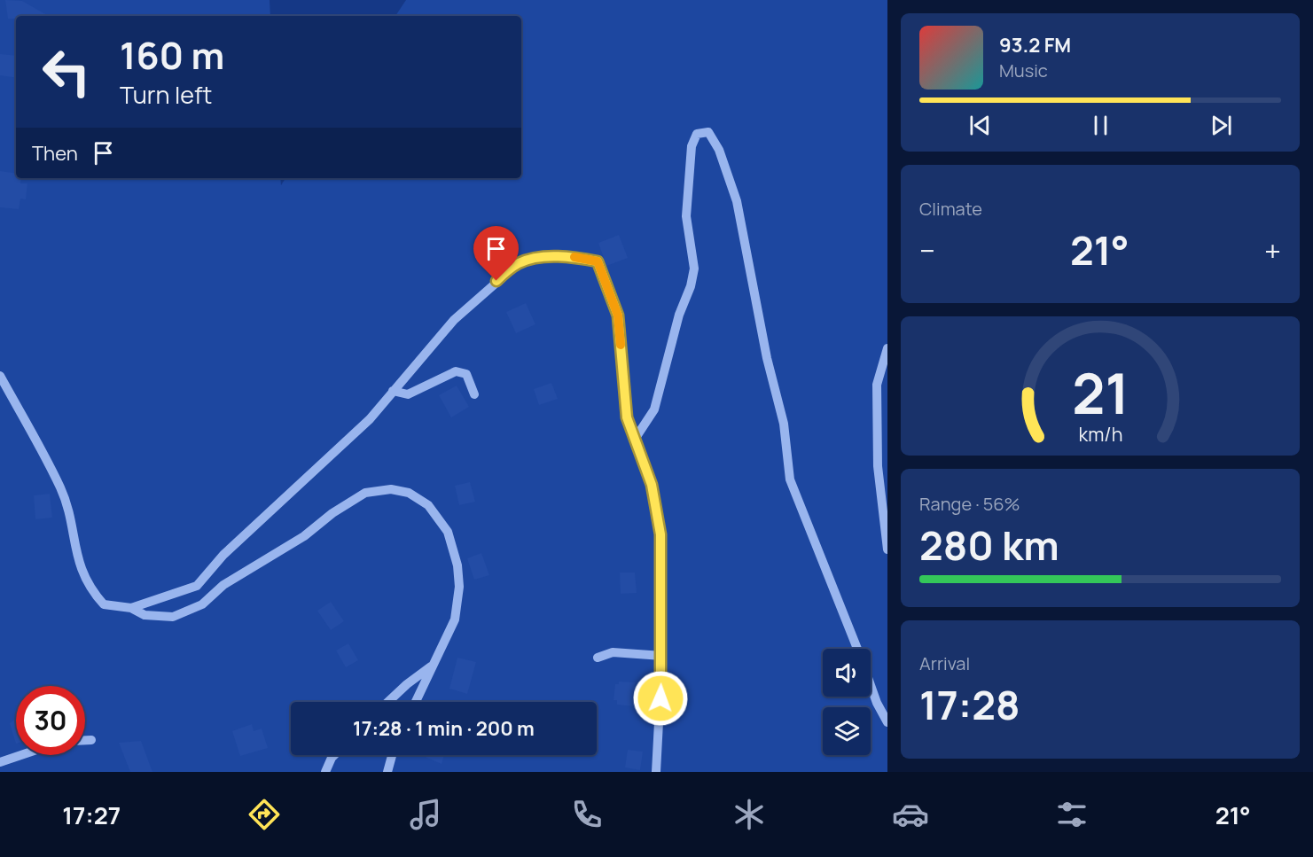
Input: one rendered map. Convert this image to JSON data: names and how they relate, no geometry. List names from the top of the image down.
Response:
{
  "page": {
    "turn": ["160 m", "Turn left"],
    "song": ["93.2 FM", "Music"],
    "then": "Then",
    "tile": [
      "Climate",
      ["Range · 56%", "280 km"],
      ["Arrival", "17:28"]
    ],
    "heat": ["−", "21°", "+"],
    "limit": "30",
    "trip": "17:28 · 1 min · 200 m",
    "tabs": ["17:27", "21°"],
    "gauge": ["21", "km/h"]
  }
}
